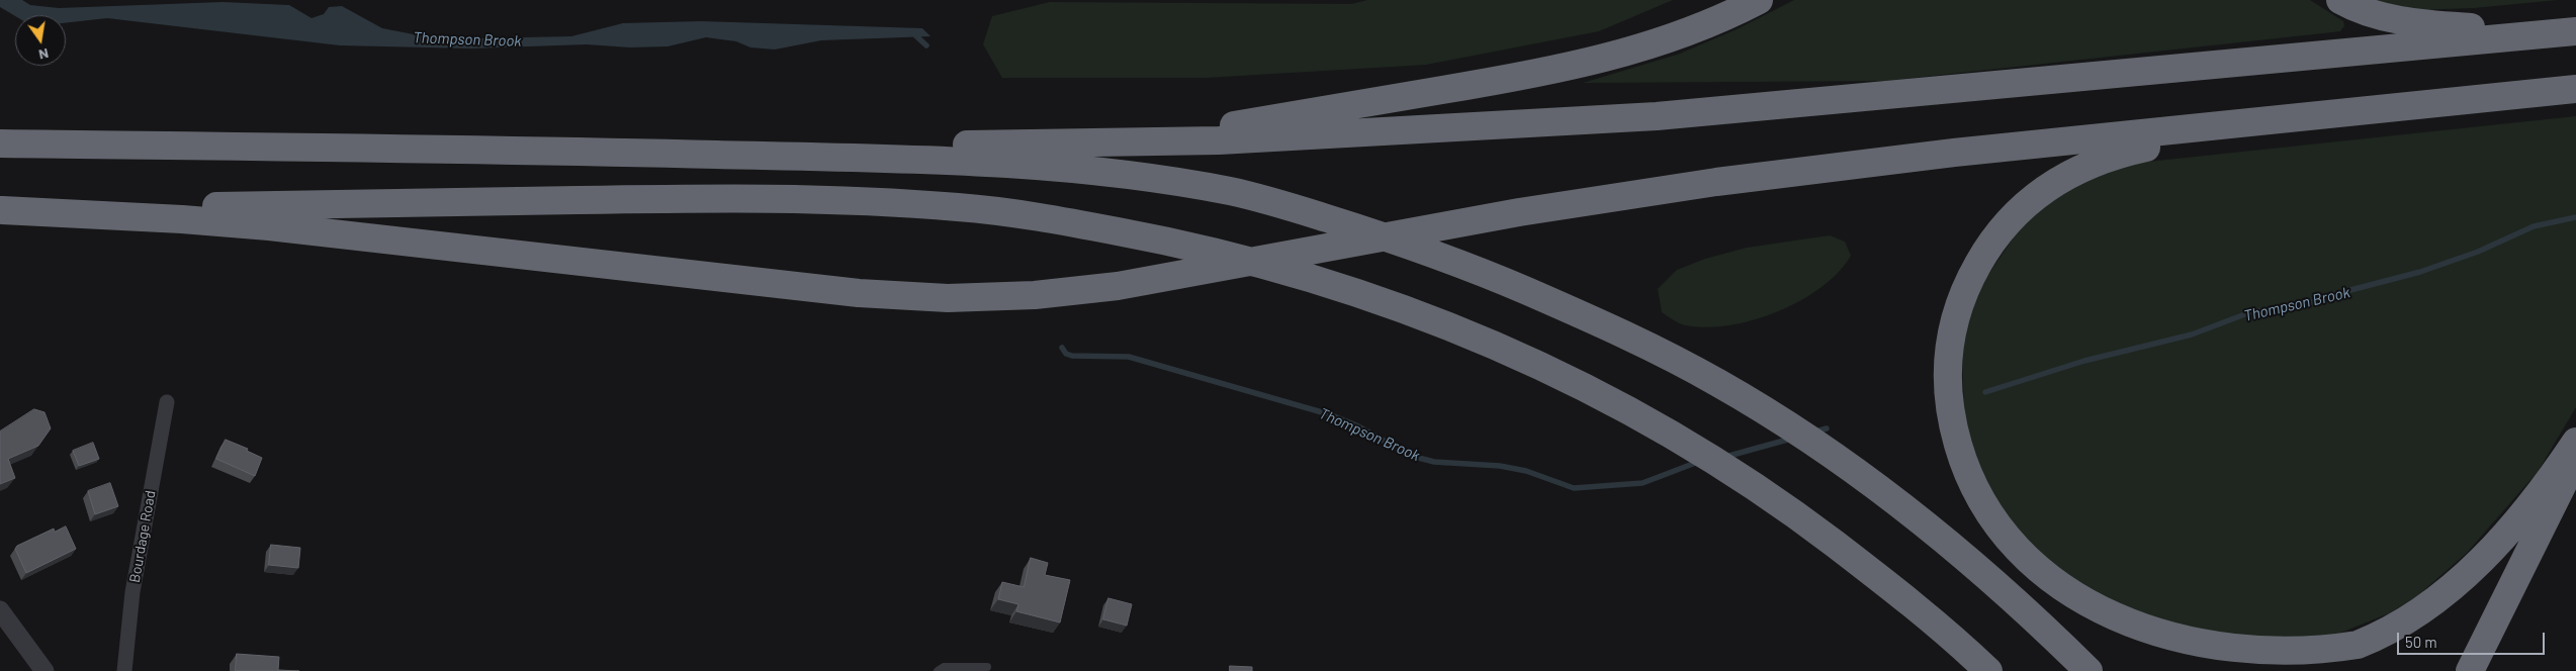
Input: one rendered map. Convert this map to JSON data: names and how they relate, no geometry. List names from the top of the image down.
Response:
{
  "streets": {
    "street": ["Bourdage Road"]
  },
  "water": ["Thompson Brook"],
  "scale_bar": "50 m",
  "north": "bottom"
}
